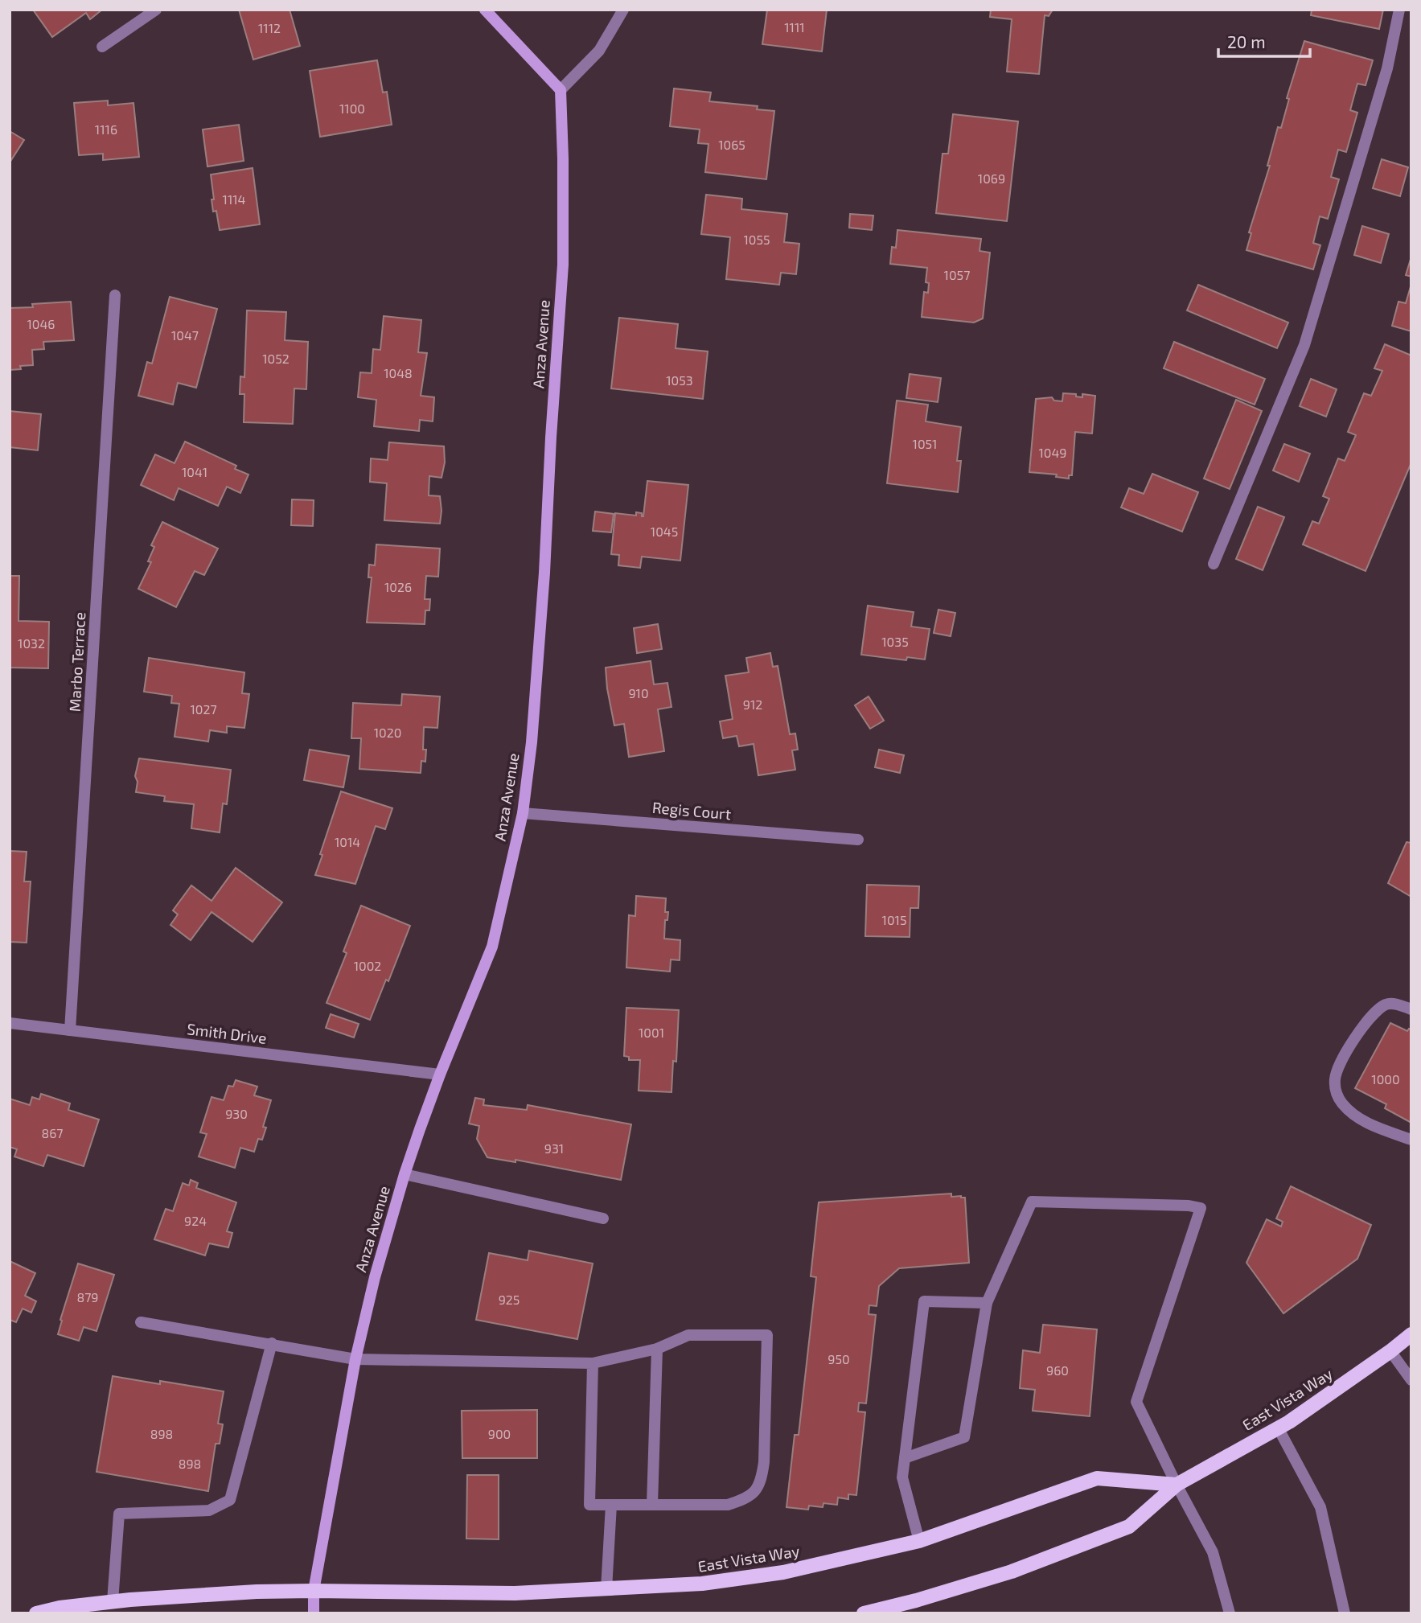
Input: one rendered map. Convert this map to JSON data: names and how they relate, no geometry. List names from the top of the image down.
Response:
{
  "streets": {
    "main road": ["East Vista Way"],
    "street": [
      "Anza Avenue",
      "Marbo Terrace",
      "Regis Court",
      "Smith Drive"
    ]
  },
  "crossings": [
    ["Anza Avenue", "Regis Court"],
    ["Anza Avenue", "Smith Drive"],
    ["Anza Avenue", "East Vista Way"],
    ["Marbo Terrace", "Smith Drive"]
  ],
  "house_numbers": [
    "1111",
    "1112",
    "1100",
    "1116",
    "1065",
    "1069",
    "1114",
    "1055",
    "1057",
    "1046",
    "1047",
    "1052",
    "1048",
    "1053",
    "1051",
    "1049",
    "1041",
    "1045",
    "1026",
    "1035",
    "1032",
    "910",
    "912",
    "1027",
    "1020",
    "1014",
    "1015",
    "1002",
    "1001",
    "1000",
    "930",
    "867",
    "931",
    "924",
    "879",
    "925",
    "950",
    "960",
    "898",
    "900",
    "898"
  ],
  "scale_bar": "20 m"
}
